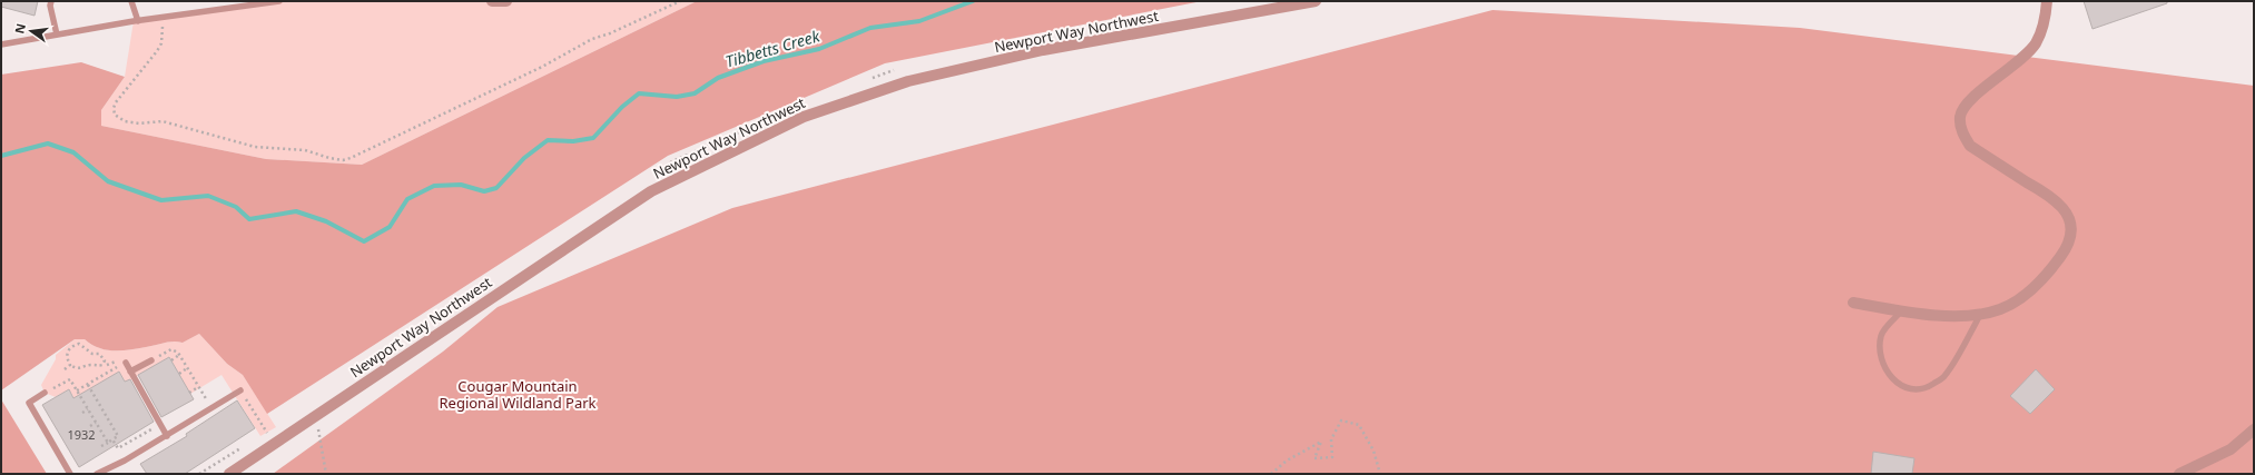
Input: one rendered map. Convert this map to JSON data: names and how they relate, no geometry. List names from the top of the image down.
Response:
{
  "streets": {
    "street": ["Newport Way Northwest"]
  },
  "water": ["Tibbetts Creek"],
  "parks": ["Cougar Mountain Regional Wildland Park"],
  "house_numbers": ["1932"],
  "north": "left"
}
